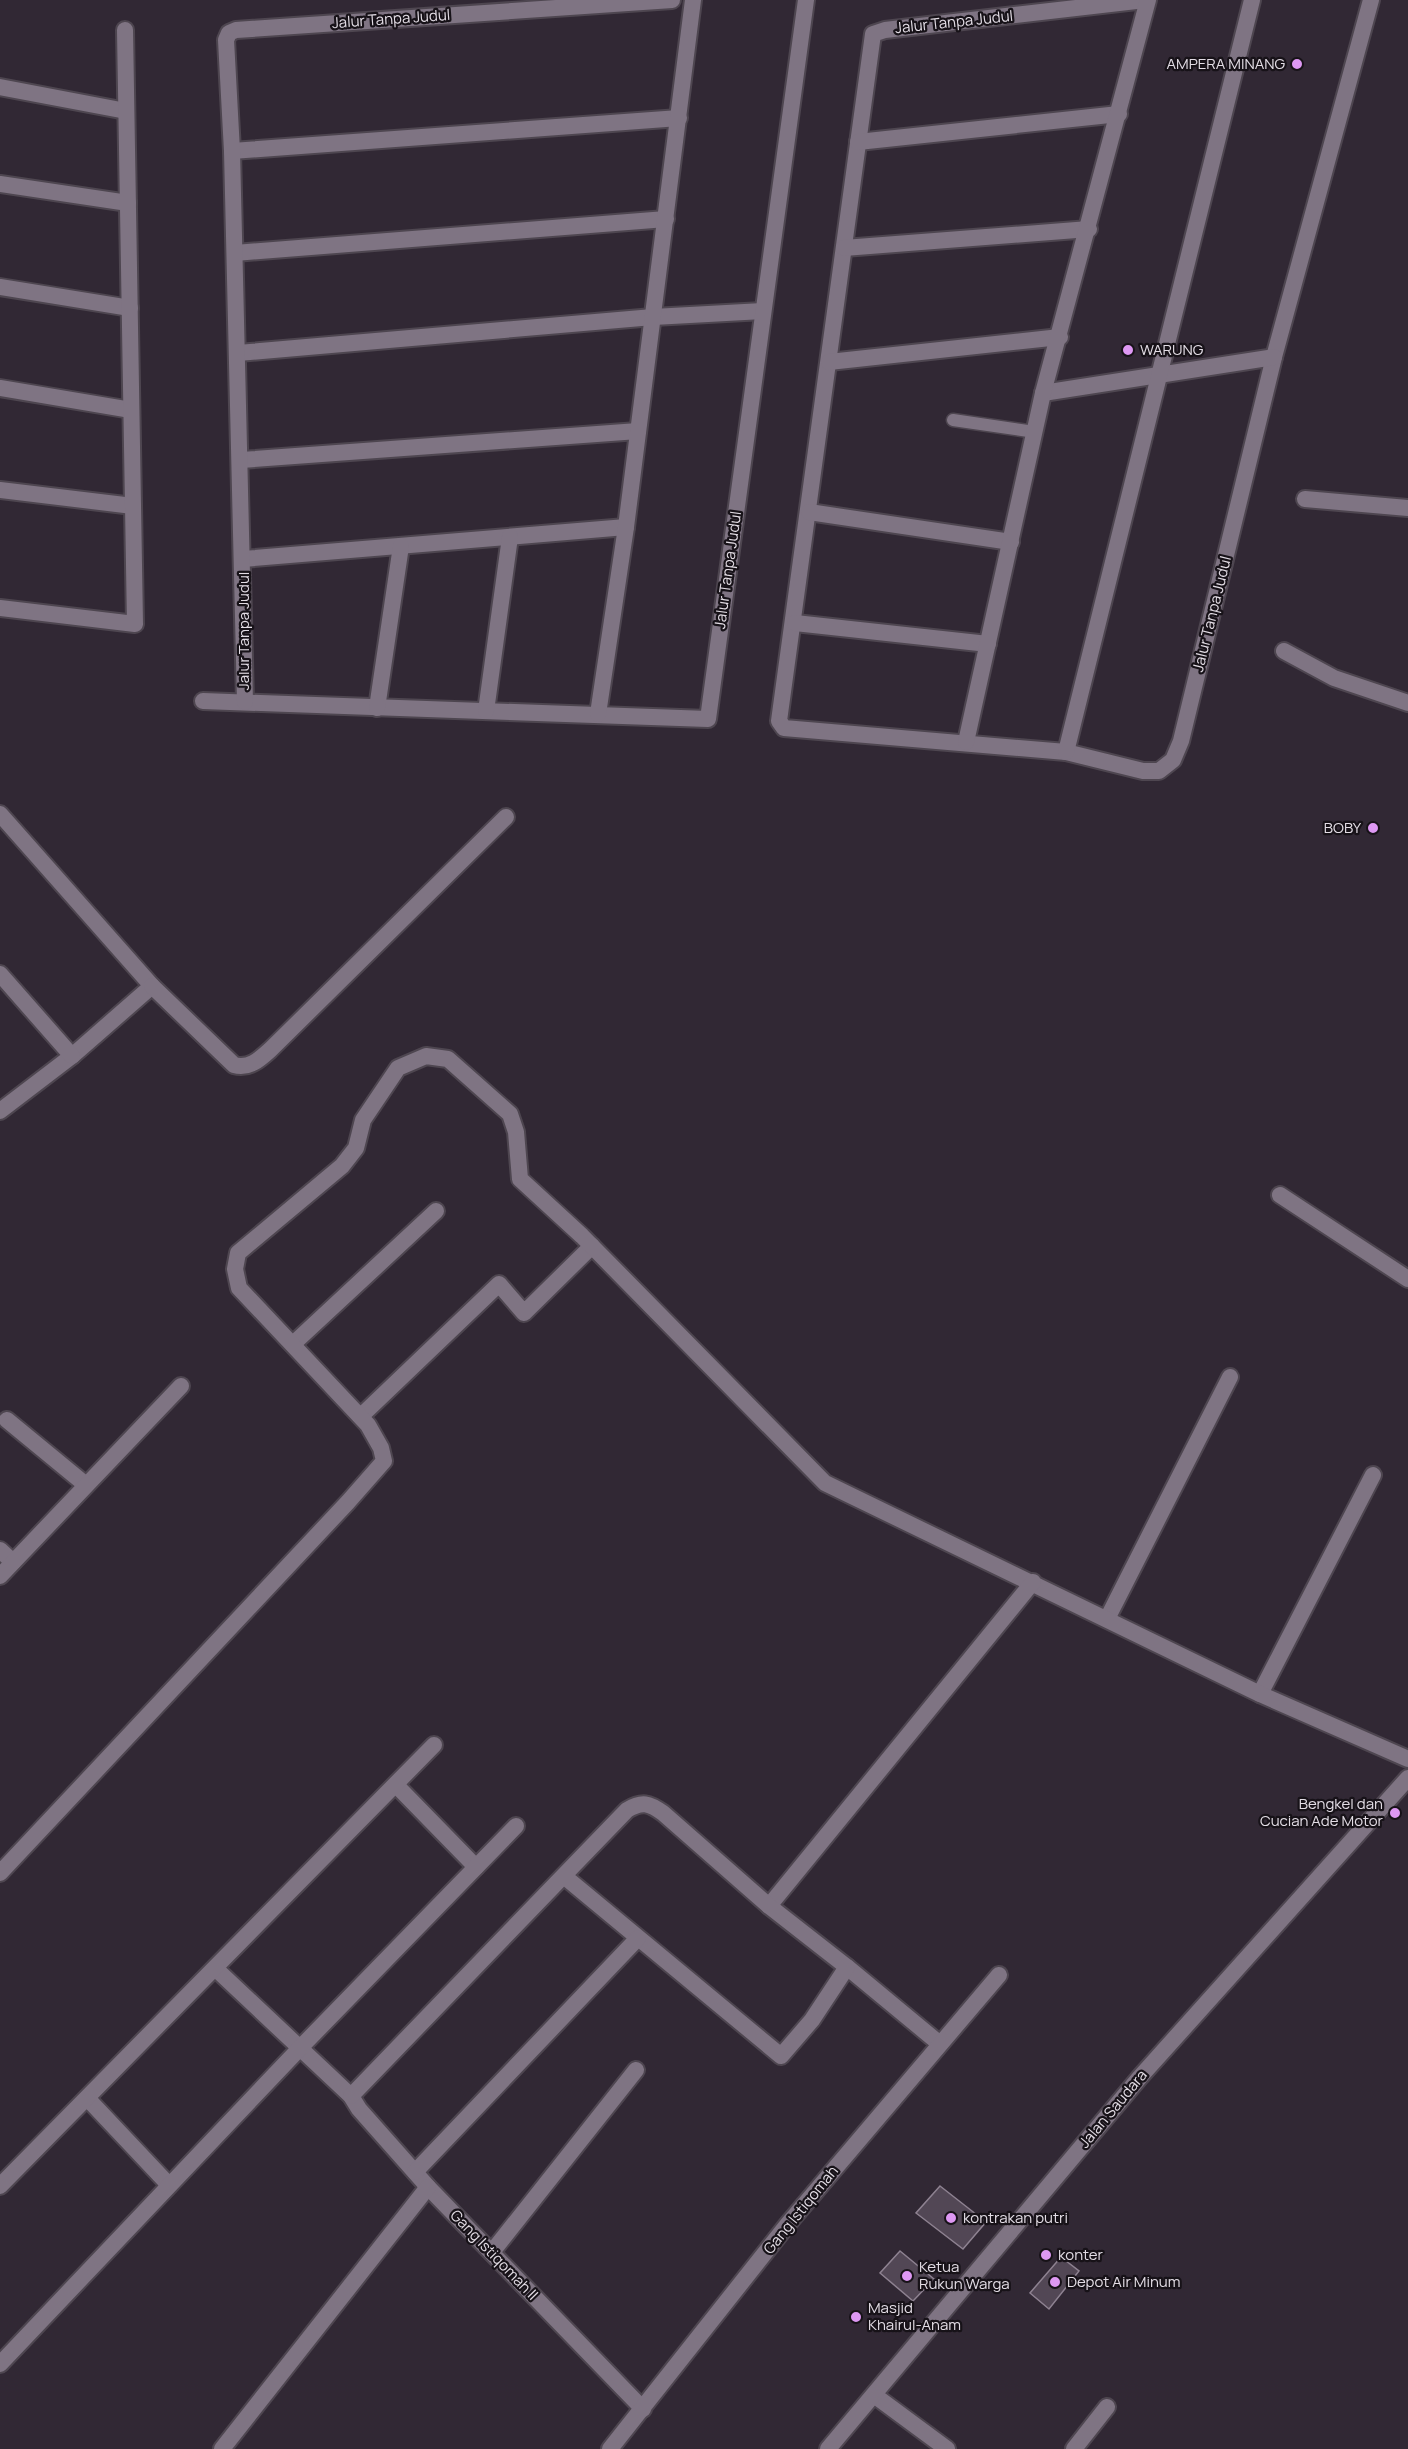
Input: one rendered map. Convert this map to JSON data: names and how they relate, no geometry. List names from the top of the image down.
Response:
{
  "streets": {
    "street": [
      "Jalur Tanpa Judul",
      "Jalan Saudara",
      "Gang Istiqomah",
      "Gang Istiqomah II"
    ]
  },
  "crossings": [
    ["Gang Istiqomah", "Gang Istiqomah II"]
  ],
  "places": [
    "AMPERA MINANG",
    "WARUNG",
    "BOBY",
    "Bengkel dan Cucian Ade Motor",
    "kontrakan putri",
    "konter",
    "Ketua Rukun Warga",
    "Depot Air Minum",
    "Masjid Khairul-Anam"
  ]
}
